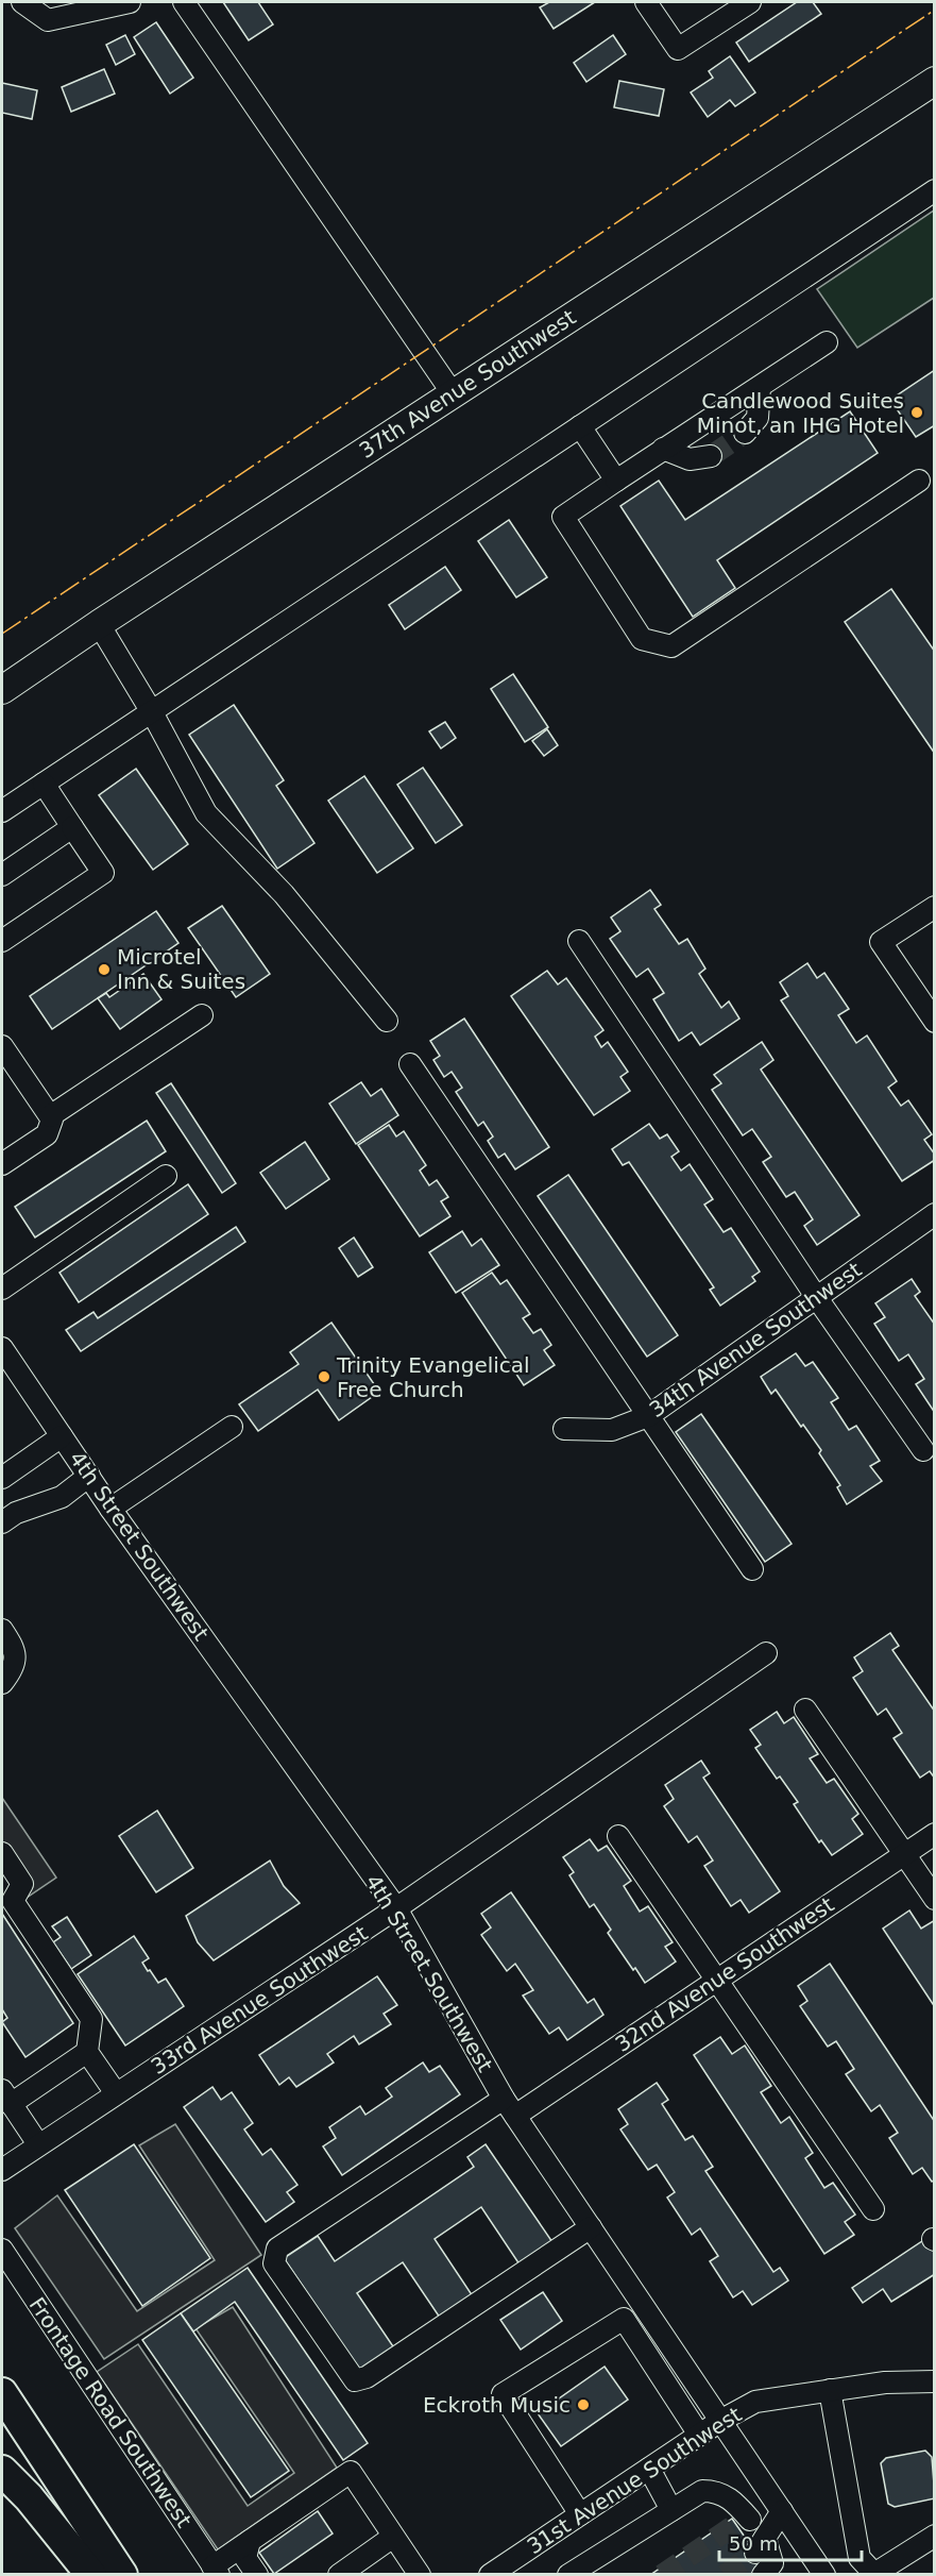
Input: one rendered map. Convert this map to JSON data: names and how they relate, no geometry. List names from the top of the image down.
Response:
{
  "streets": {
    "main road": ["37th Avenue Southwest"],
    "street": [
      "34th Avenue Southwest",
      "4th Street Southwest",
      "32nd Avenue Southwest",
      "33rd Avenue Southwest",
      "Frontage Road Southwest",
      "31st Avenue Southwest"
    ]
  },
  "crossings": [
    ["4th Street Southwest", "32nd Avenue Southwest"],
    ["4th Street Southwest", "33rd Avenue Southwest"],
    ["4th Street Southwest", "31st Avenue Southwest"]
  ],
  "places": [
    "Candlewood Suites Minot, an IHG Hotel",
    "Microtel Inn & Suites",
    "Trinity Evangelical Free Church",
    "Eckroth Music"
  ],
  "scale_bar": "50 m"
}
